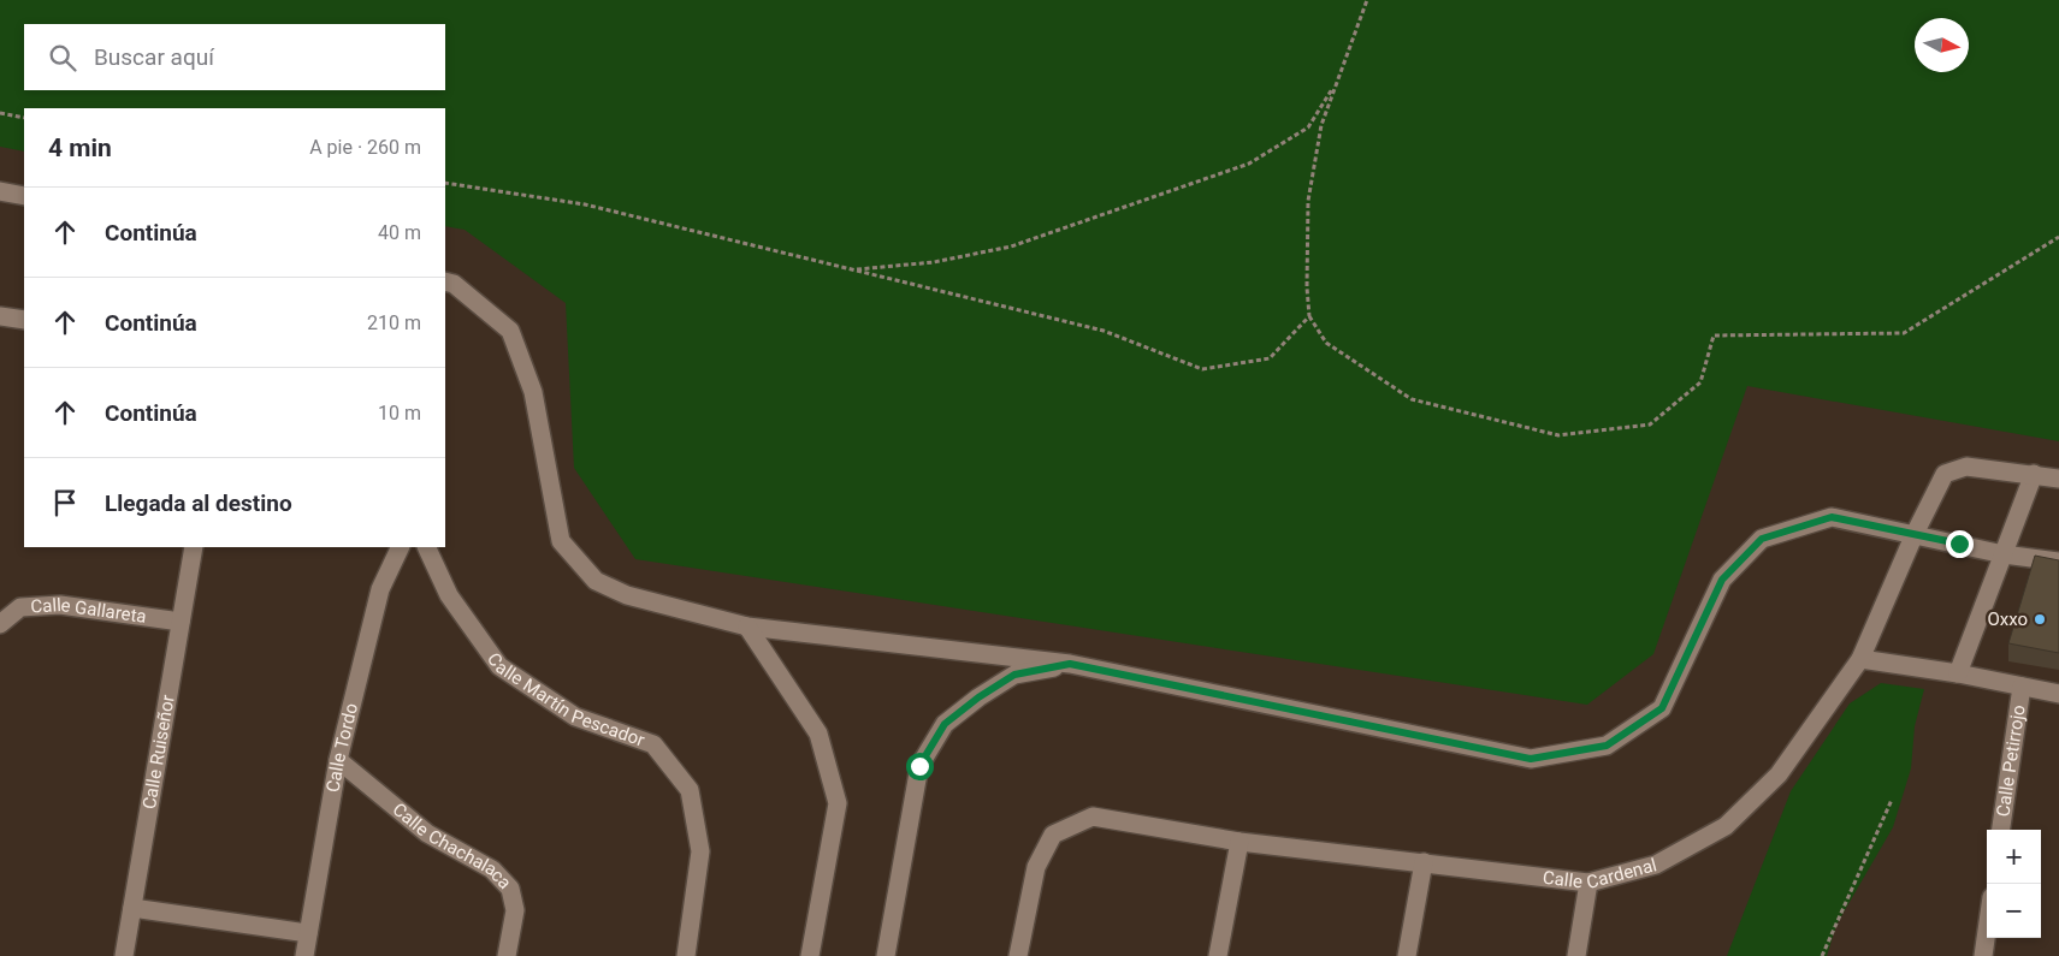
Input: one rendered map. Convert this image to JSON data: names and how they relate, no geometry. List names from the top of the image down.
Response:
{
  "streets": {
    "street": [
      "Calle Gallareta",
      "Calle Martín Pescador",
      "Calle Tordo",
      "Calle Ruiseñor",
      "Calle Petirrojo",
      "Calle Chachalaca",
      "Calle Cardenal"
    ]
  },
  "crossings": [
    ["Calle Gallareta", "Calle Ruiseñor"],
    ["Calle Tordo", "Calle Chachalaca"]
  ],
  "places": ["Oxxo"],
  "north": "right",
  "page": {
    "search": "Buscar aquí",
    "heading": ["4 min", "A pie · 260 m"],
    "list": [
      ["Continúa", "40 m"],
      ["Continúa", "210 m"],
      ["Continúa", "10 m"],
      "Llegada al destino"
    ],
    "map_buttons": ["+", "−"]
  }
}
